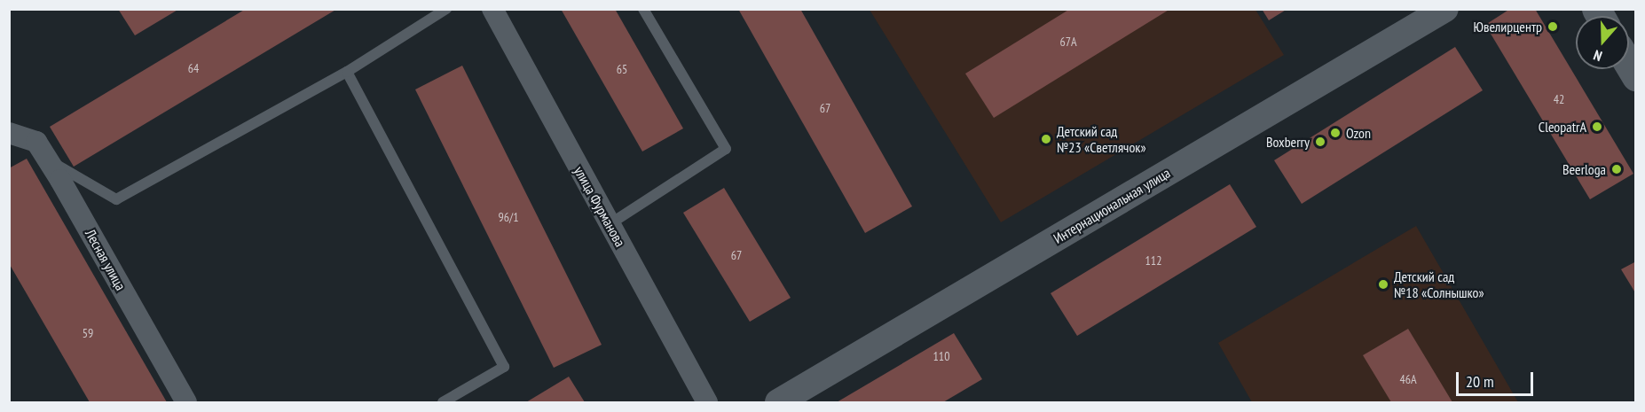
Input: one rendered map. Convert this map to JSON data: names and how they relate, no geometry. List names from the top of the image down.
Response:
{
  "streets": {
    "street": ["Интернациональная улица", "улица Фурманова", "Лесная улица"]
  },
  "places": [
    "Ювелирцентр",
    "CleopatrA",
    "Ozon",
    "Детский сад №23 «Светлячок»",
    "Boxberry",
    "Beerloga",
    "Детский сад №18 «Солнышко»"
  ],
  "house_numbers": [
    "67А",
    "64",
    "65",
    "42",
    "67",
    "96/1",
    "67",
    "112",
    "59",
    "110",
    "46А"
  ],
  "scale_bar": "20 m",
  "north": "bottom"
}
